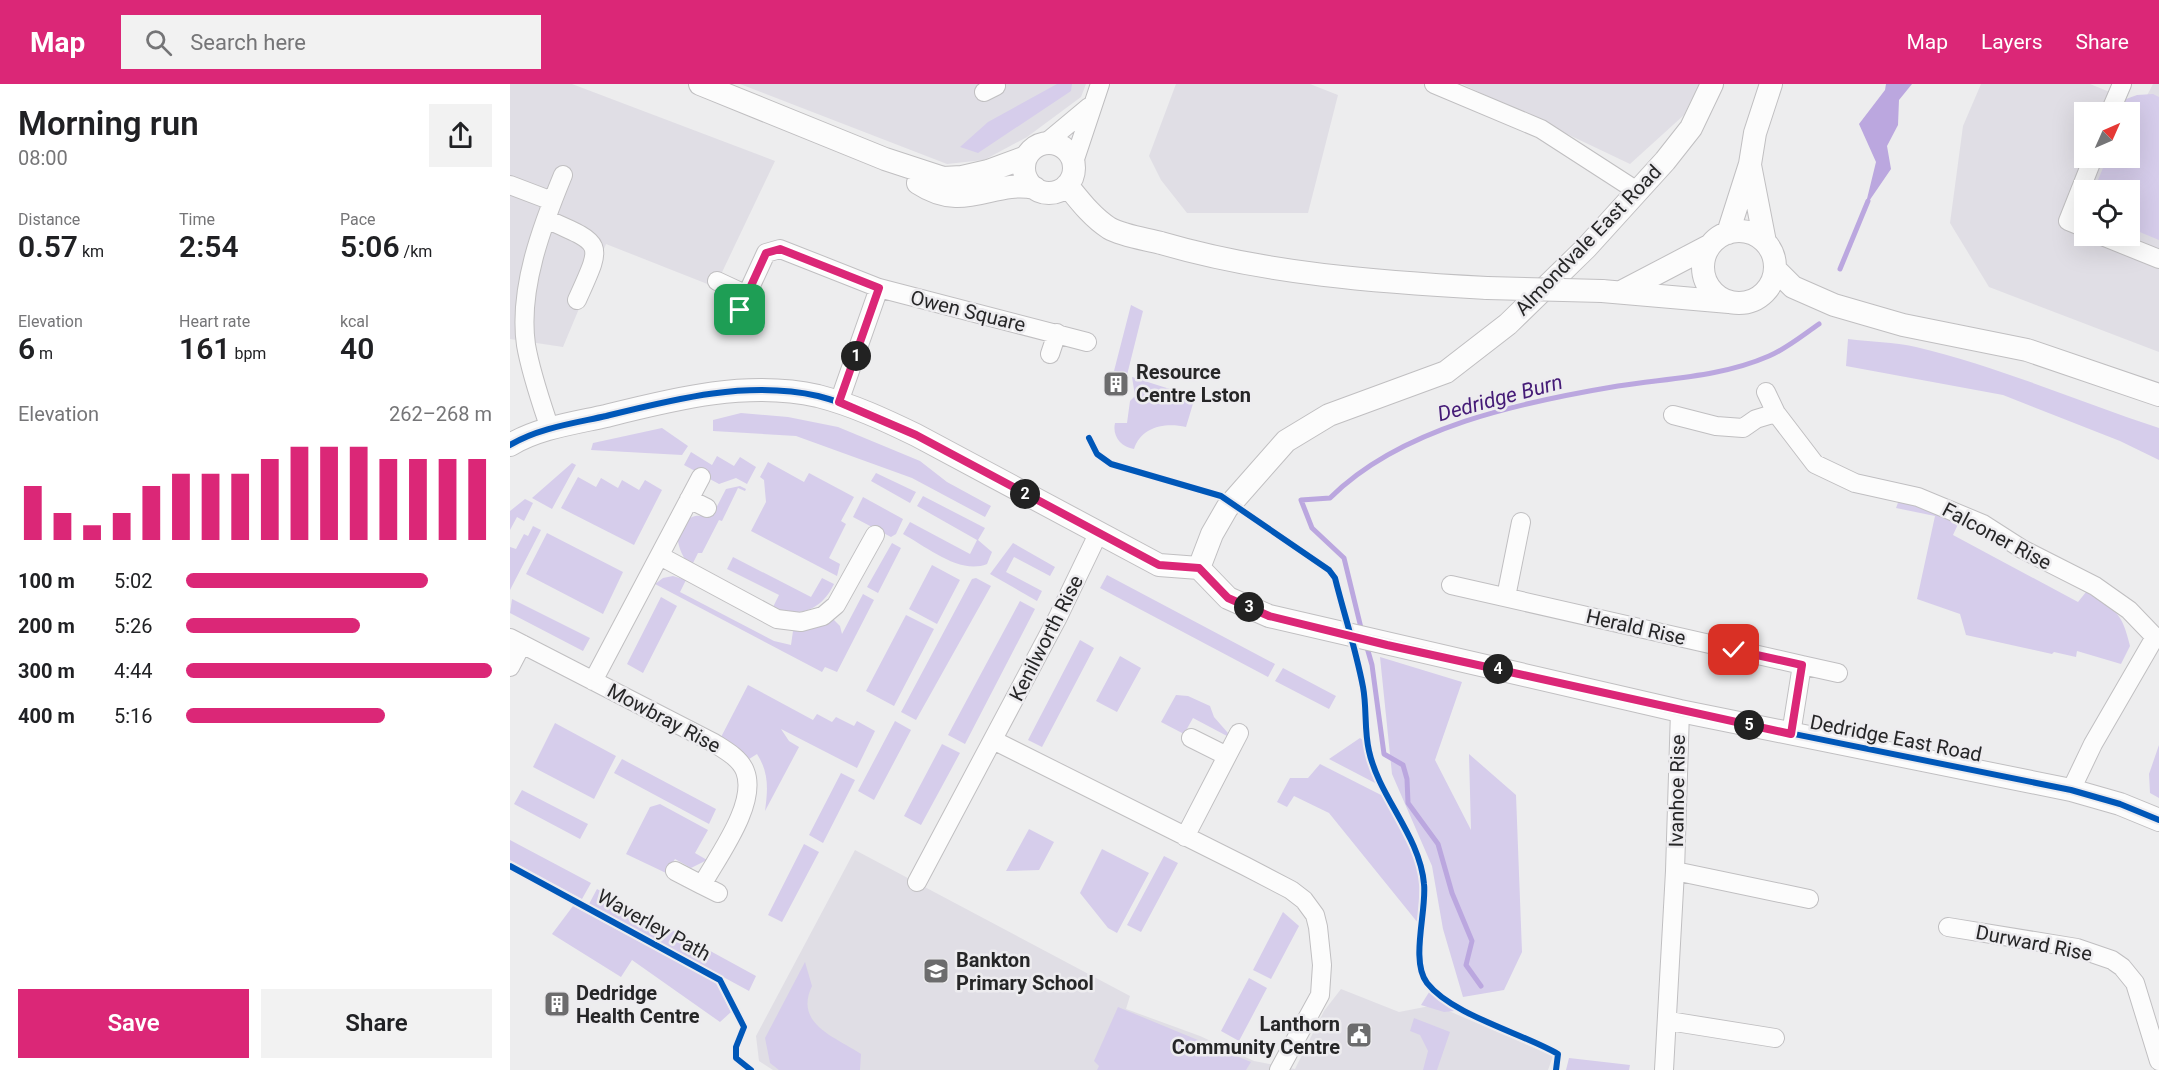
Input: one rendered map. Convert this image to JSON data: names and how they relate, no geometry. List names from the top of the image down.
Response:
{
  "streets": {
    "street": [
      "Almondvale East Road",
      "Owen Square",
      "Falconer Rise",
      "Herald Rise",
      "Kenilworth Rise",
      "Mowbray Rise",
      "Dedridge East Road",
      "Ivanhoe Rise",
      "Durward Rise"
    ],
    "cycle path": ["Waverley Path"]
  },
  "crossings": [
    ["Almondvale East Road", "Dedridge East Road"],
    ["Falconer Rise", "Dedridge East Road"],
    ["Dedridge East Road", "Ivanhoe Rise"]
  ],
  "water": ["Dedridge Burn"],
  "places": {
    "building": ["Resource Centre Lston", "Dedridge Health Centre"],
    "school or university": ["Bankton Primary School"],
    "public building": ["Lanthorn Community Centre"]
  },
  "north": "top right",
  "page": {
    "header": "Map",
    "search": "Search here",
    "nav": ["Map", "Layers", "Share"],
    "heading": ["Morning run", "08:00"],
    "stats": [
      ["Distance", "0.57 km"],
      ["Time", "2:54"],
      ["Pace", "5:06 /km"],
      ["Elevation", "6 m"],
      ["Heart rate", "161 bpm"],
      ["kcal", "40"]
    ],
    "pins": [
      "1",
      "2",
      "3",
      "4",
      "5"
    ],
    "chart": ["Elevation", "262–268 m"],
    "list": [
      {
        "name": "100 m",
        "note": "5:02"
      },
      {
        "name": "200 m",
        "note": "5:26"
      },
      {
        "name": "300 m",
        "note": "4:44"
      },
      {
        "name": "400 m",
        "note": "5:16"
      }
    ],
    "buttons": ["Save", "Share"]
  }
}
